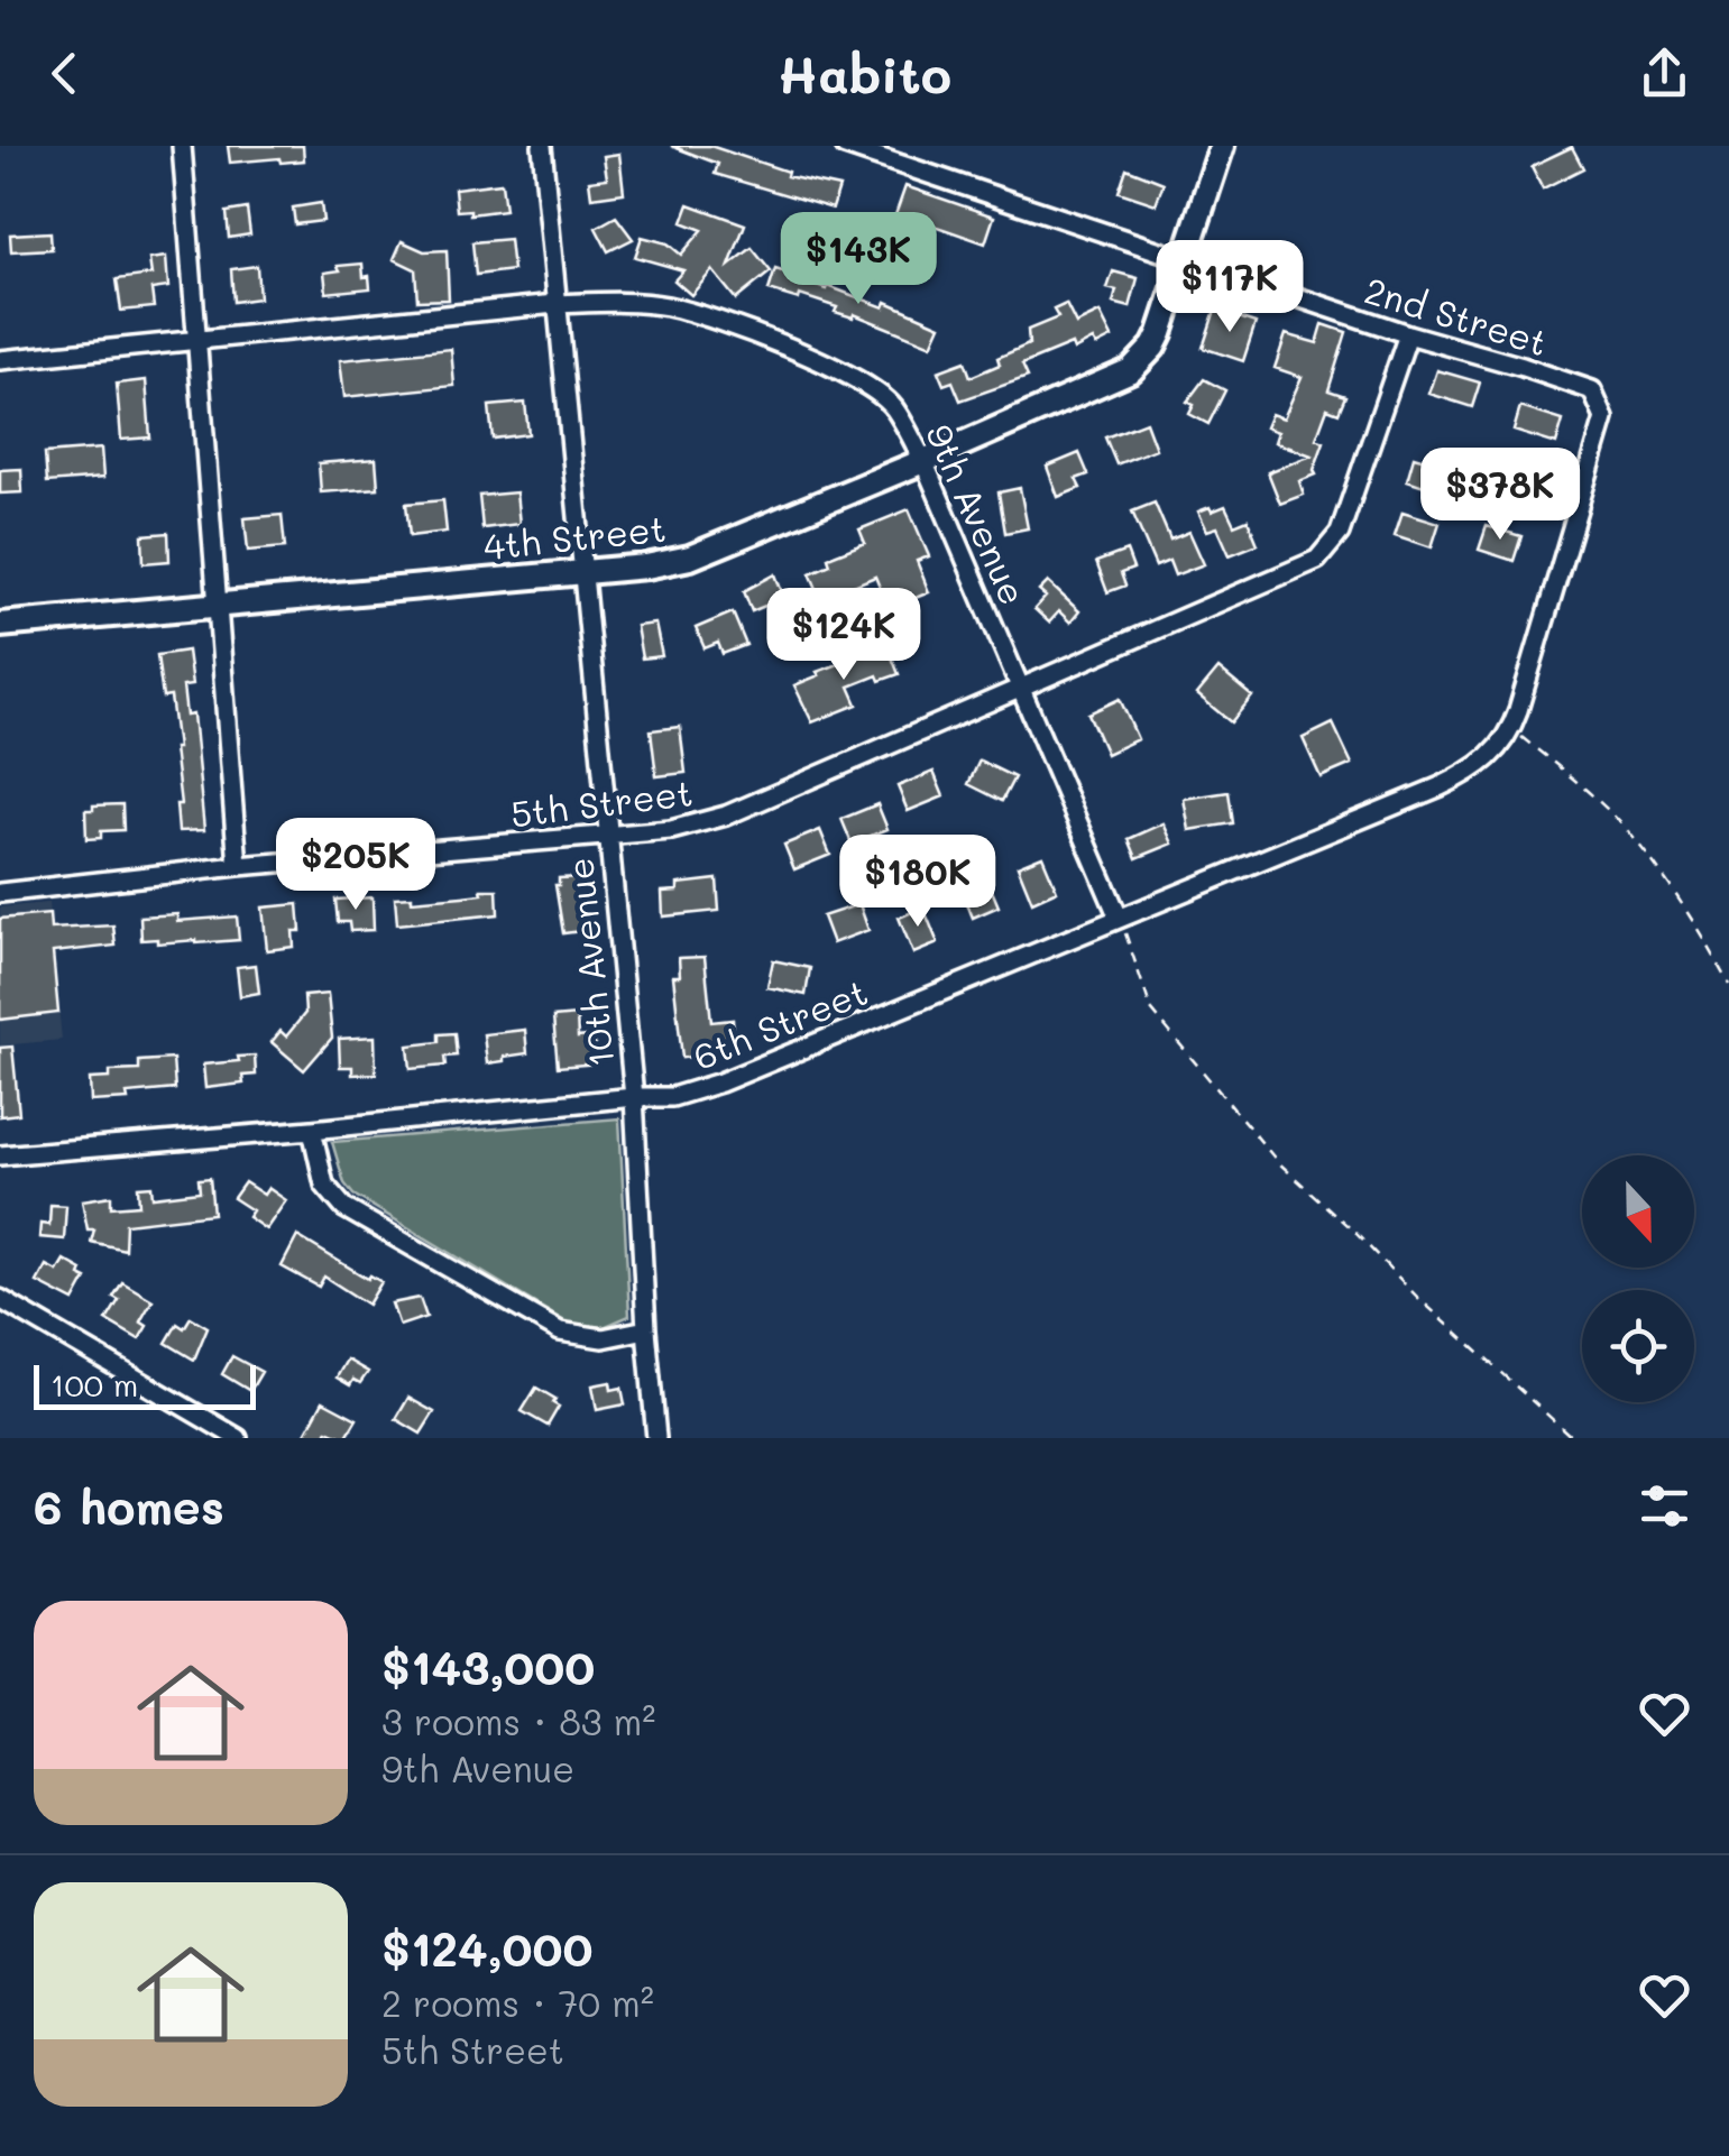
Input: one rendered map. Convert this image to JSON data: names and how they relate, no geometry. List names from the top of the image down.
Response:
{
  "streets": {
    "street": [
      "2nd Street",
      "9th Avenue",
      "4th Street",
      "5th Street",
      "10th Avenue",
      "6th Street"
    ]
  },
  "crossings": [
    ["2nd Street", "4th Street"],
    ["2nd Street", "5th Street"],
    ["2nd Street", "6th Street"],
    ["9th Avenue", "4th Street"],
    ["9th Avenue", "5th Street"],
    ["9th Avenue", "10th Avenue"],
    ["9th Avenue", "6th Street"],
    ["4th Street", "10th Avenue"],
    ["5th Street", "10th Avenue"],
    ["10th Avenue", "6th Street"]
  ],
  "scale_bar": "100 m",
  "north": "bottom",
  "page": {
    "header": "Habito",
    "price": [
      "$143K",
      "$117K",
      "$378K",
      "$124K",
      "$205K",
      "$180K"
    ],
    "scale": "100 m",
    "heading": "6 homes",
    "list": [
      {
        "name": "$143,000",
        "note": "3 rooms · 83 m² · 9th Avenue"
      },
      {
        "name": "$124,000",
        "note": "2 rooms · 70 m² · 5th Street"
      }
    ]
  }
}
